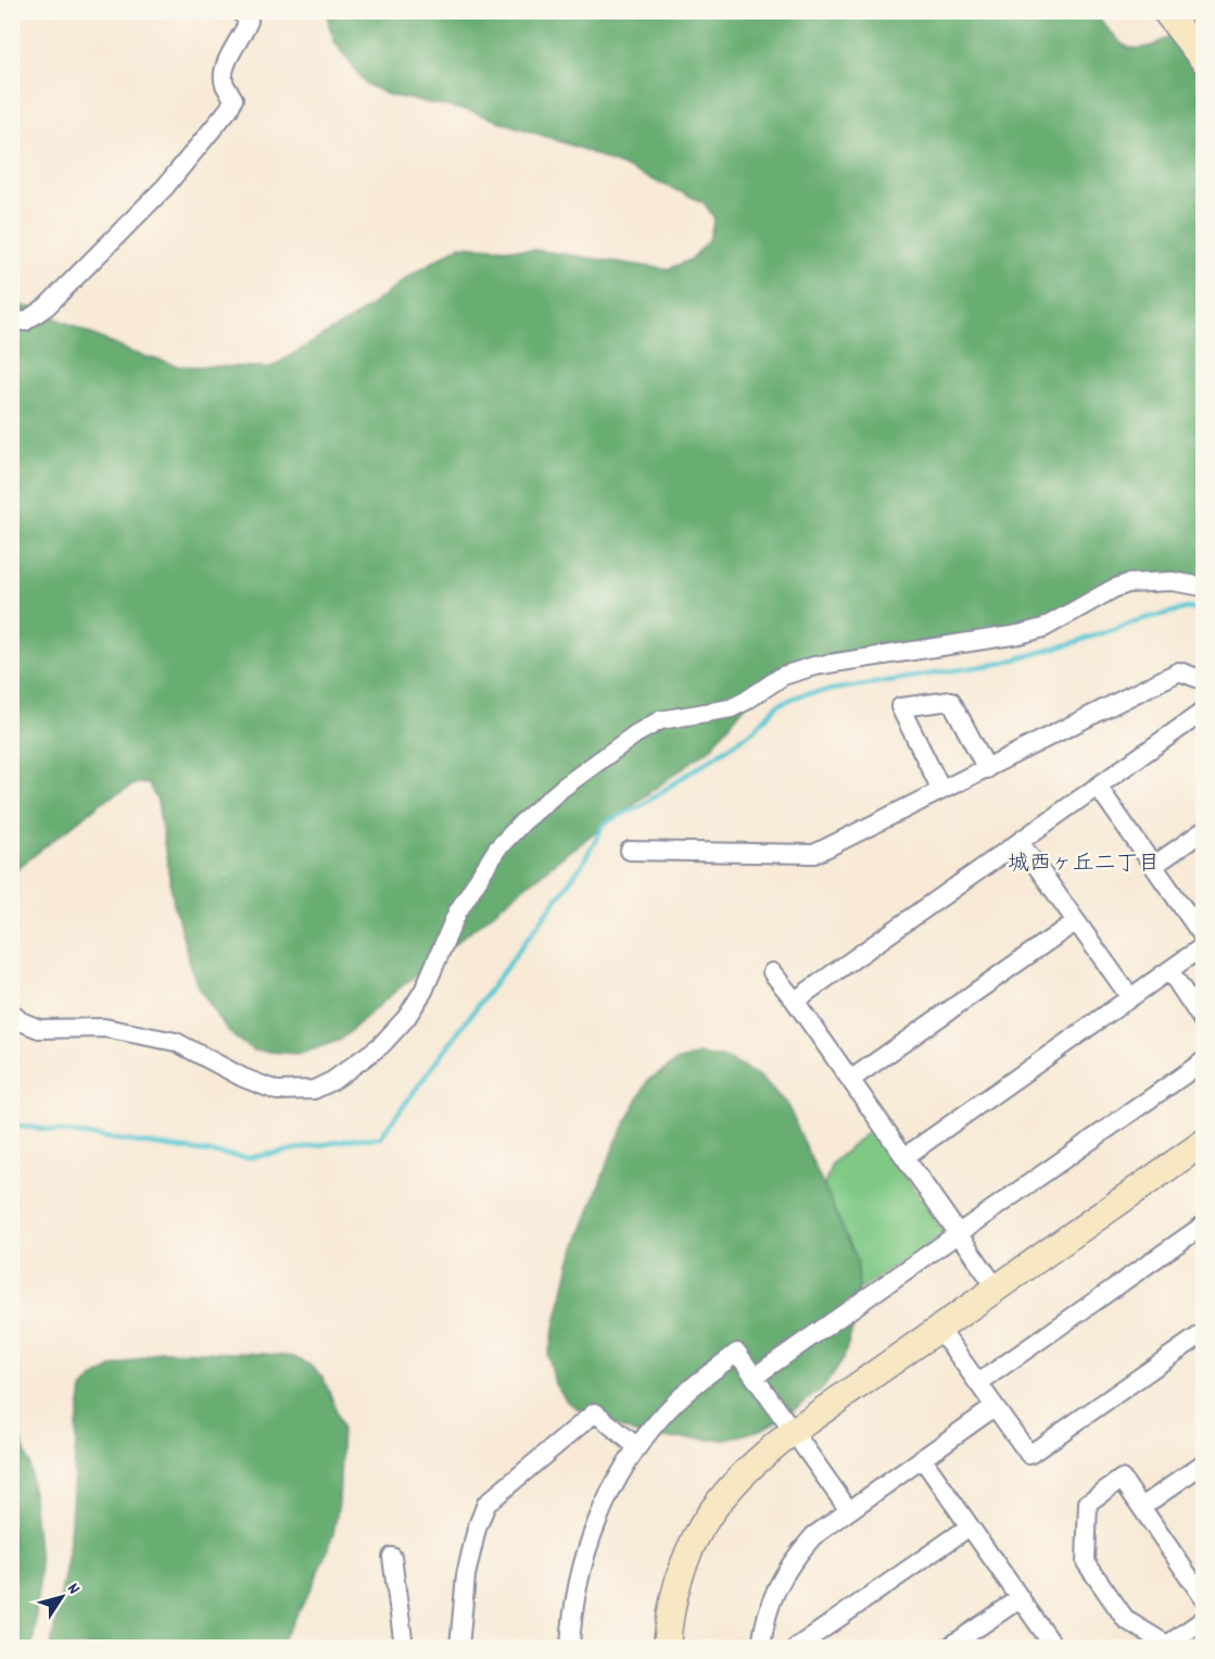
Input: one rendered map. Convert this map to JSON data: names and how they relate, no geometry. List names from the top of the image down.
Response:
{
  "districts": ["城西ヶ丘二丁目"],
  "north": "top right"
}
